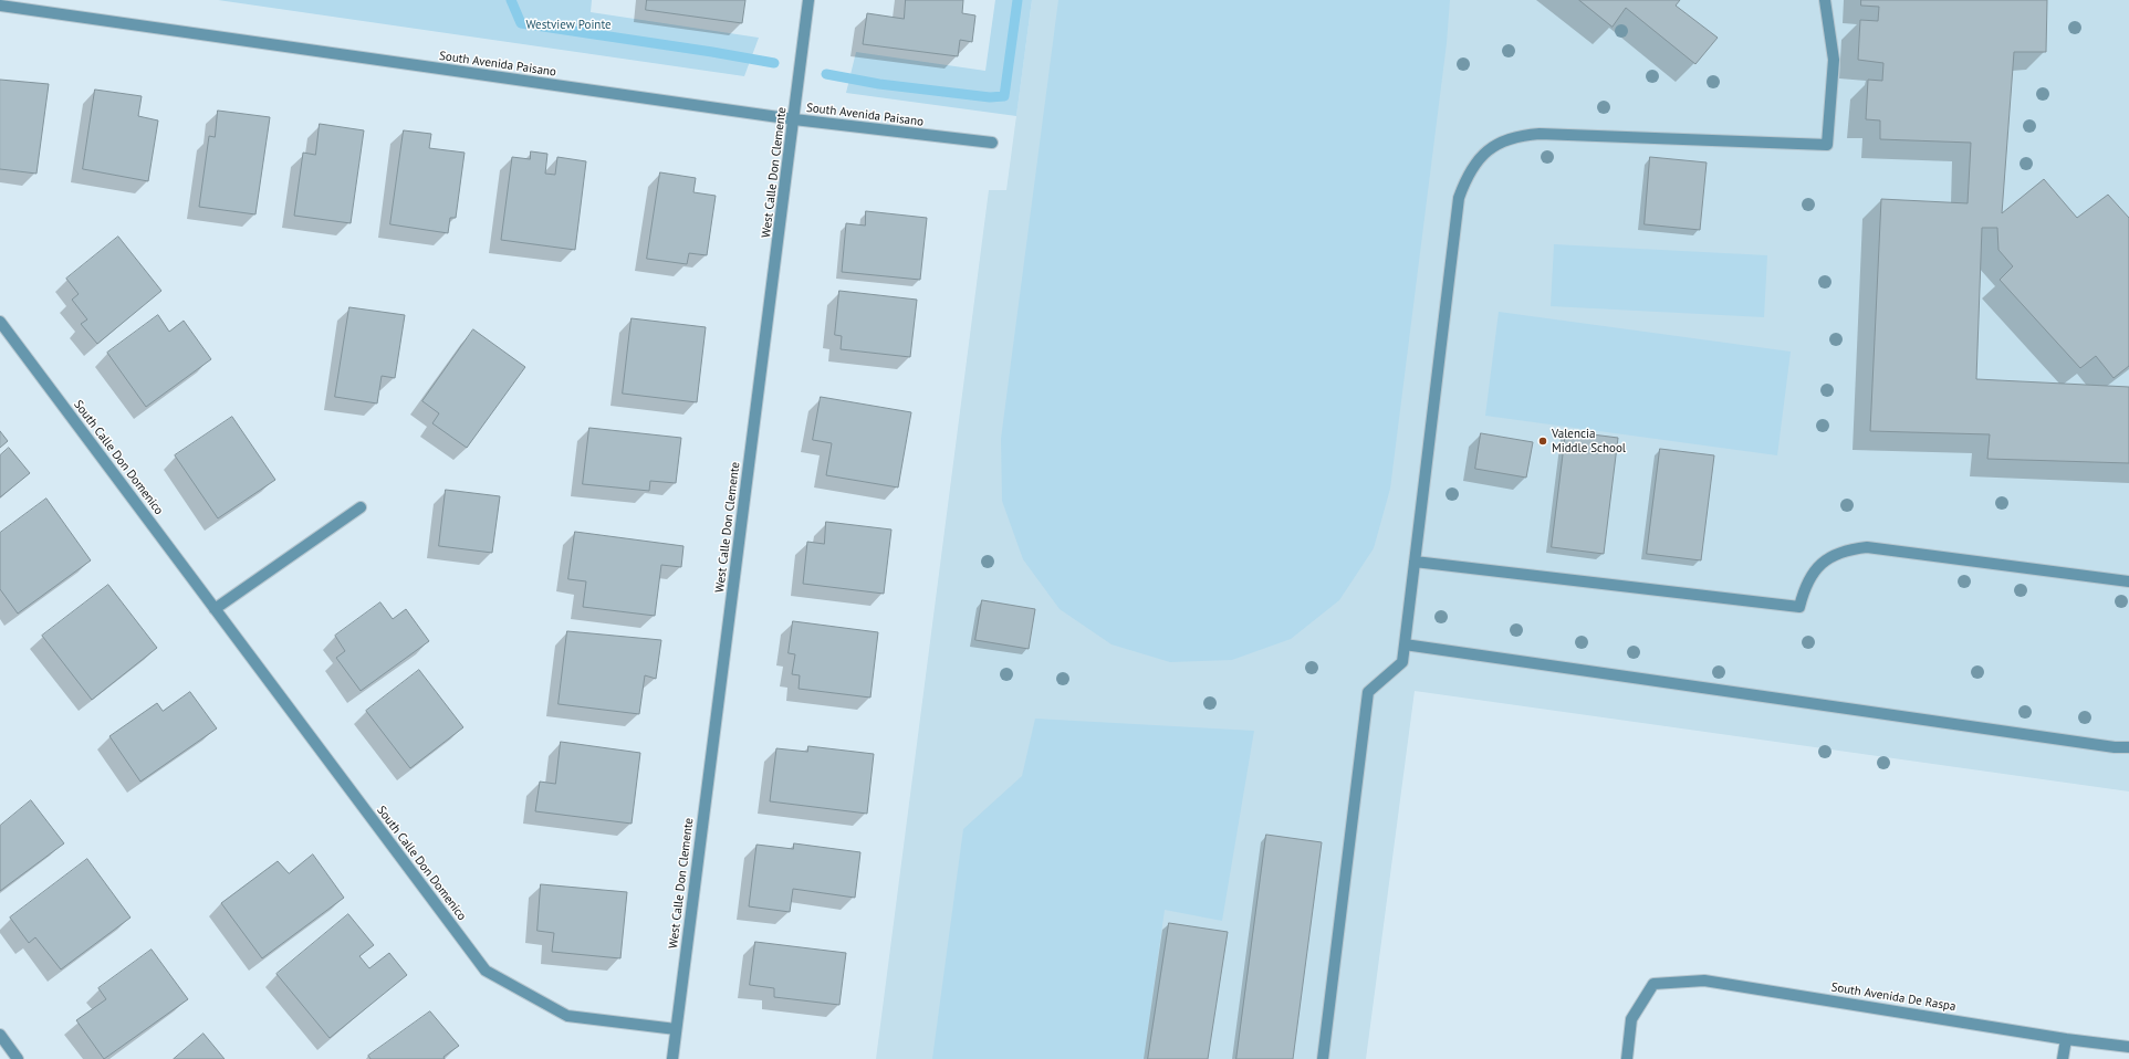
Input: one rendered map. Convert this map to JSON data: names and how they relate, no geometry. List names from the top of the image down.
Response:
{
  "streets": {
    "street": [
      "South Avenida Paisano",
      "West Calle Don Clemente",
      "South Calle Don Domenico",
      "South Avenida De Raspa"
    ]
  },
  "crossings": [
    ["South Avenida Paisano", "West Calle Don Clemente"],
    ["West Calle Don Clemente", "South Calle Don Domenico"]
  ],
  "parks": ["Westview Pointe"],
  "places": ["Valencia Middle School"]
}
